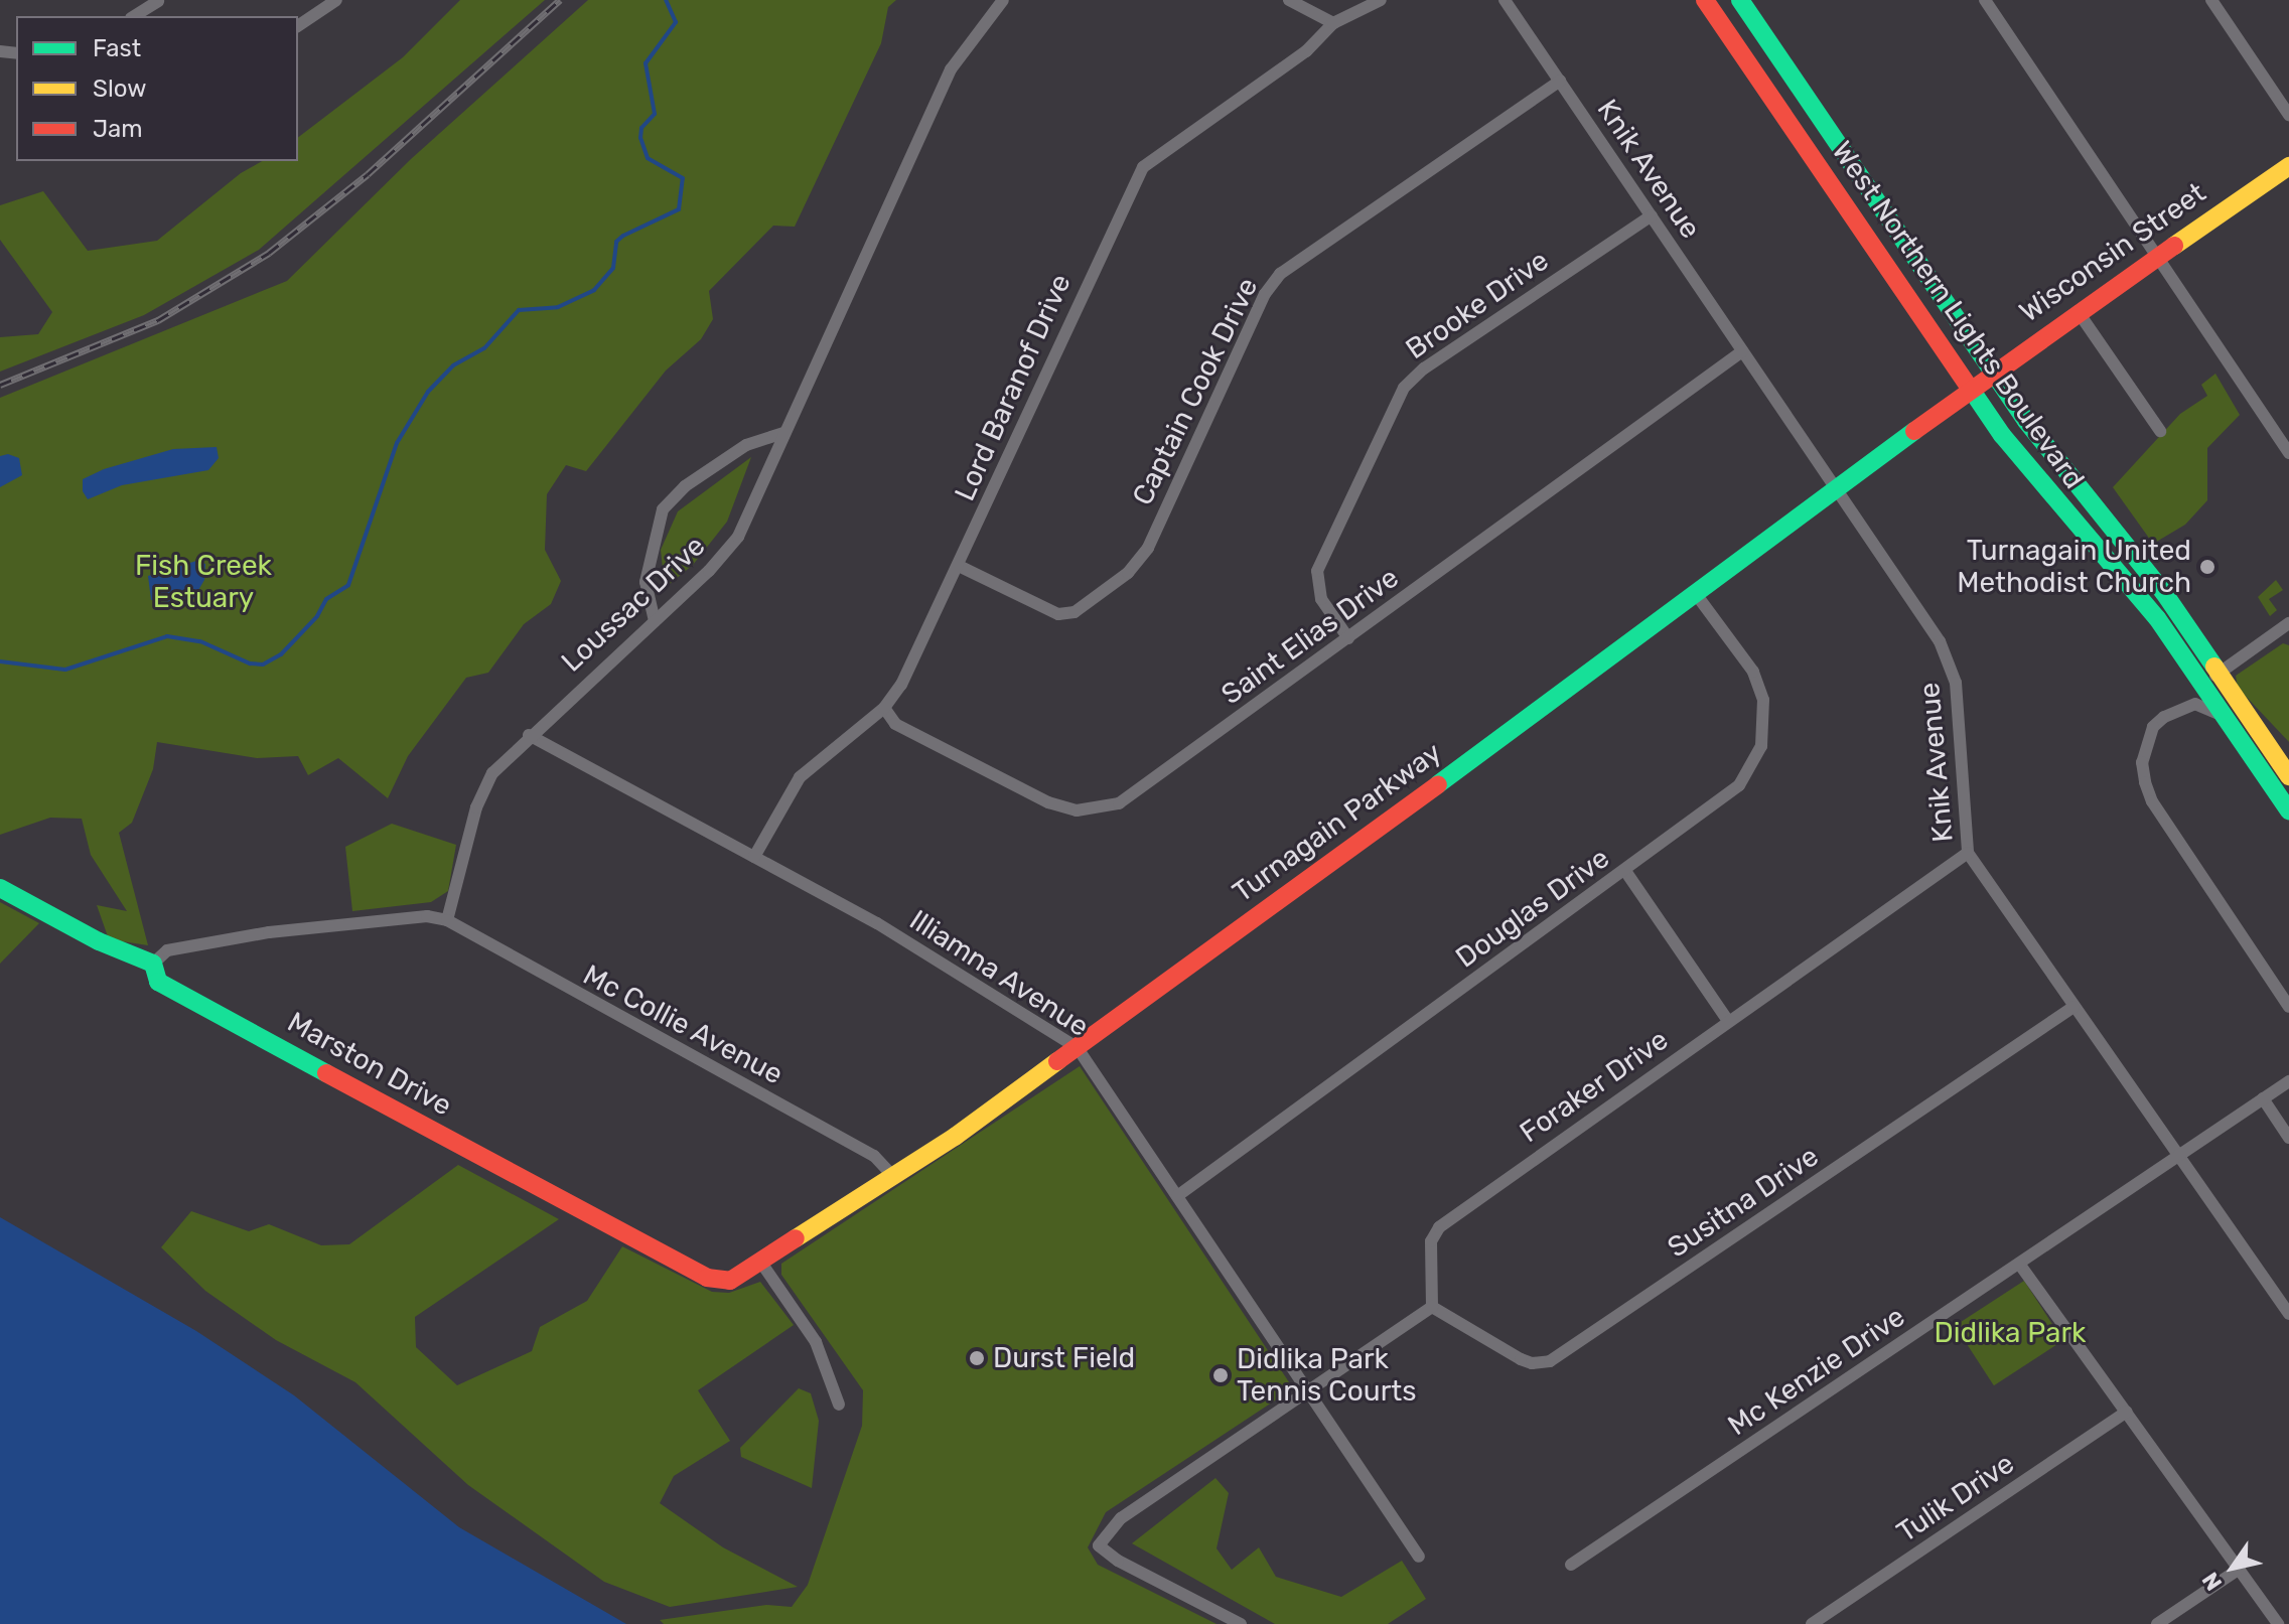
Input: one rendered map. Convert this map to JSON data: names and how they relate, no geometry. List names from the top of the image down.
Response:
{
  "streets": {
    "street": [
      "Knik Avenue",
      "Wisconsin Street",
      "Brooke Drive",
      "West Northern Lights Boulevard",
      "Lord Baranof Drive",
      "Captain Cook Drive",
      "Loussac Drive",
      "Saint Elias Drive",
      "Turnagain Parkway",
      "Douglas Drive",
      "Illiamna Avenue",
      "Mc Collie Avenue",
      "Marston Drive",
      "Foraker Drive",
      "Susitna Drive",
      "Mc Kenzie Drive",
      "Tulik Drive"
    ]
  },
  "crossings": [
    ["Knik Avenue", "Brooke Drive"],
    ["Knik Avenue", "Captain Cook Drive"],
    ["Knik Avenue", "Saint Elias Drive"],
    ["Knik Avenue", "Turnagain Parkway"],
    ["Knik Avenue", "Foraker Drive"],
    ["Knik Avenue", "Susitna Drive"],
    ["Knik Avenue", "Mc Kenzie Drive"],
    ["Wisconsin Street", "West Northern Lights Boulevard"],
    ["Wisconsin Street", "Turnagain Parkway"],
    ["Brooke Drive", "Saint Elias Drive"],
    ["West Northern Lights Boulevard", "Turnagain Parkway"],
    ["Lord Baranof Drive", "Captain Cook Drive"],
    ["Lord Baranof Drive", "Saint Elias Drive"],
    ["Lord Baranof Drive", "Illiamna Avenue"],
    ["Loussac Drive", "Illiamna Avenue"],
    ["Loussac Drive", "Mc Collie Avenue"],
    ["Turnagain Parkway", "Douglas Drive"],
    ["Turnagain Parkway", "Illiamna Avenue"],
    ["Turnagain Parkway", "Mc Collie Avenue"],
    ["Turnagain Parkway", "Marston Drive"],
    ["Douglas Drive", "Illiamna Avenue"],
    ["Foraker Drive", "Susitna Drive"]
  ],
  "parks": ["Fish Creek Estuary", "Didlika Park"],
  "places": ["Turnagain United Methodist Church", "Durst Field", "Didlika Park Tennis Courts"],
  "legend": ["Fast", "Slow", "Jam"],
  "north": "bottom left"
}
